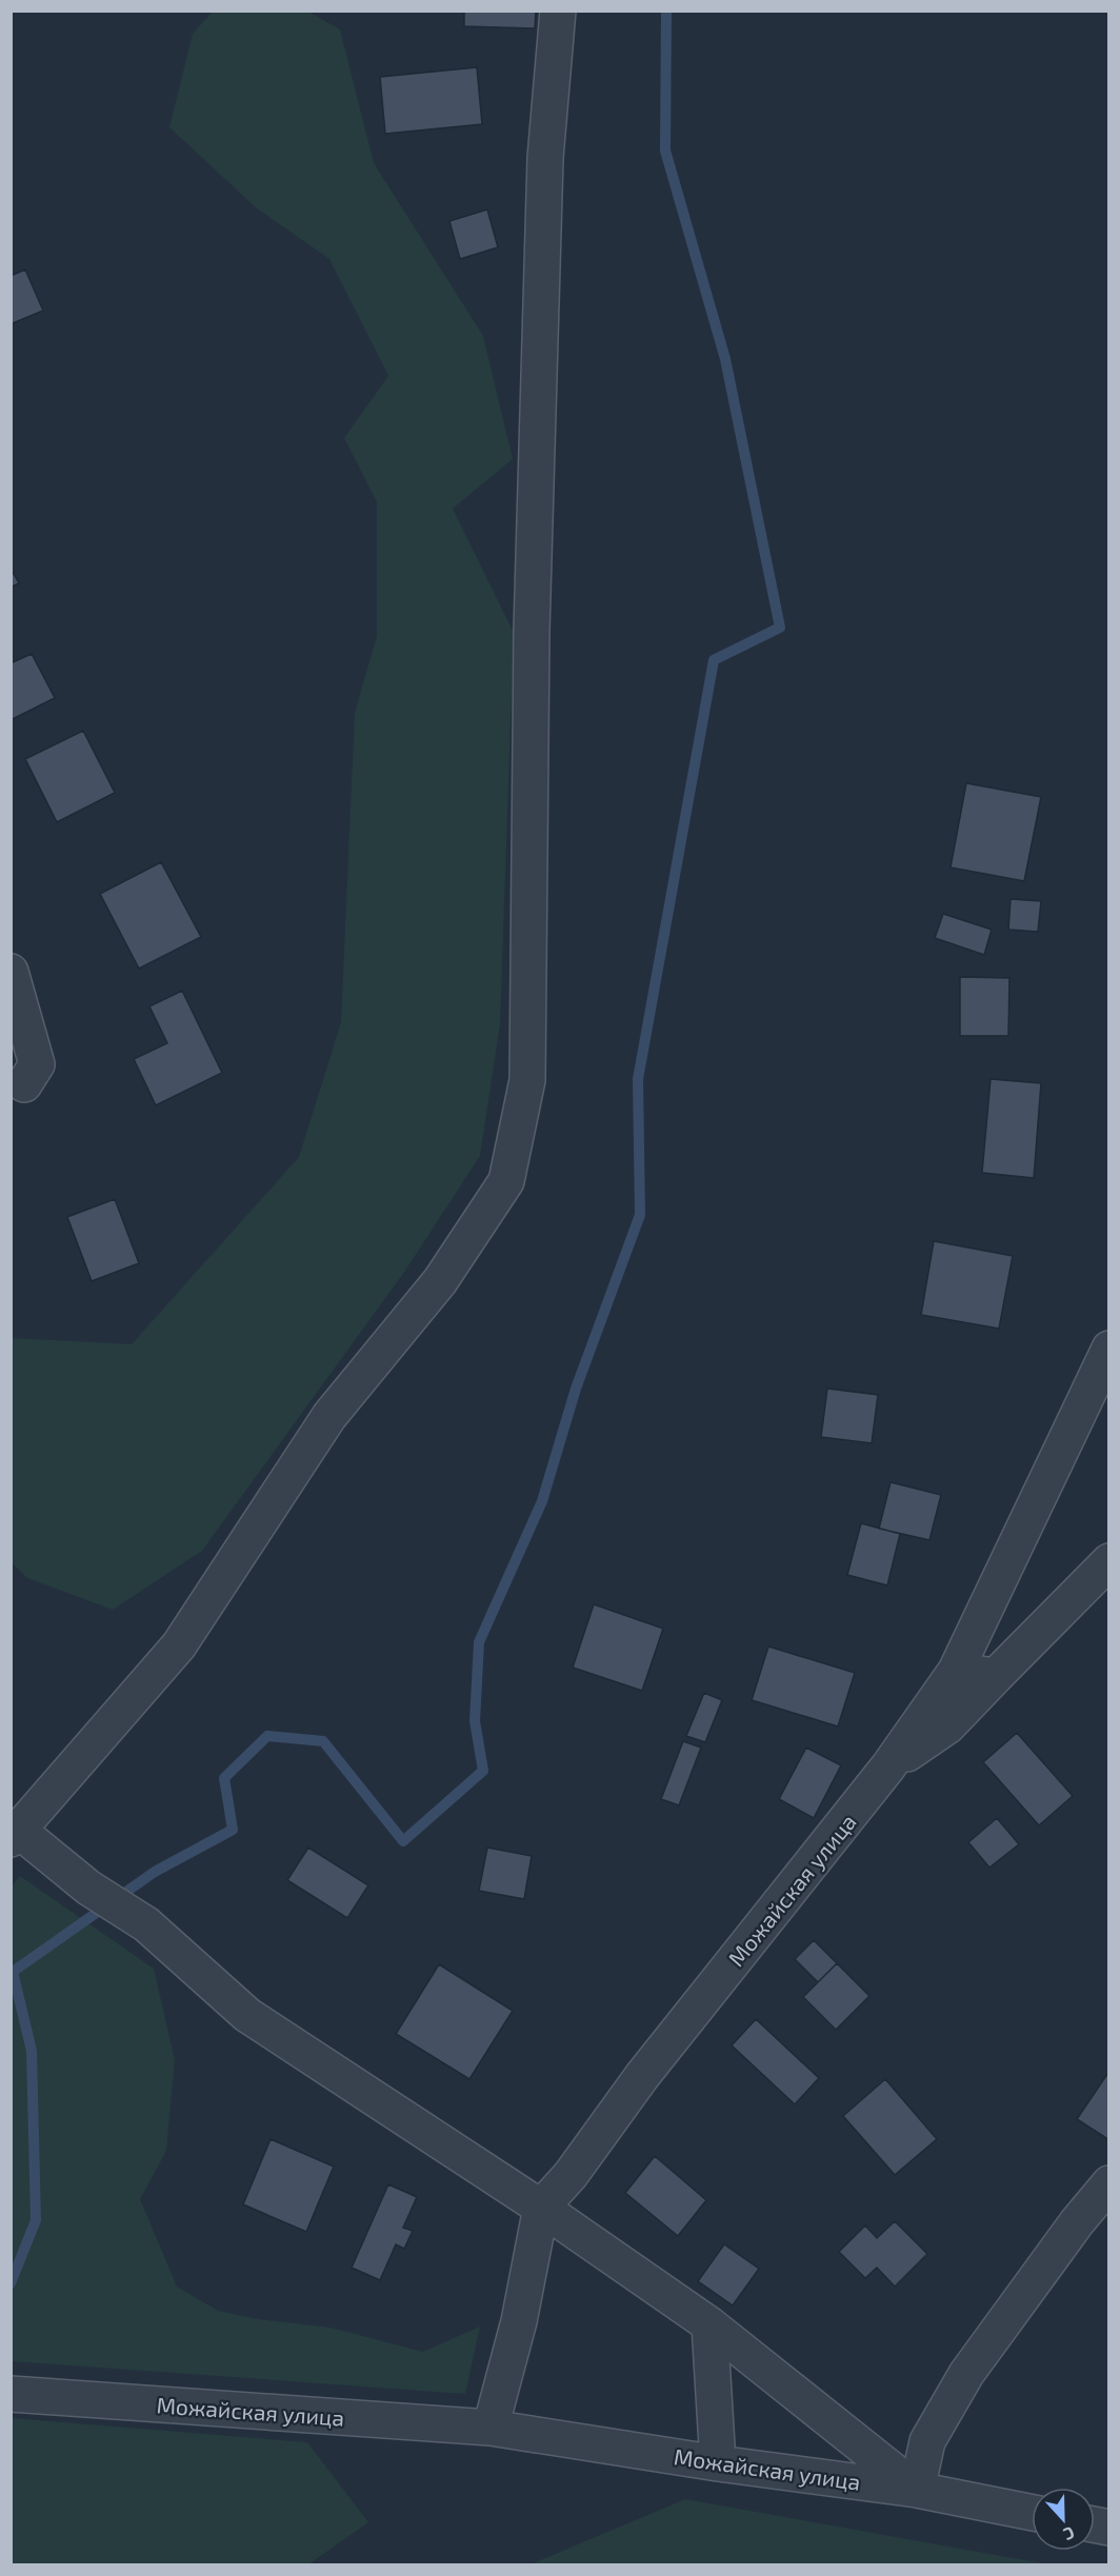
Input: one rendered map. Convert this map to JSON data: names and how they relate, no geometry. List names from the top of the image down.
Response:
{
  "streets": {
    "street": ["Можайская улица"]
  },
  "north": "bottom"
}
